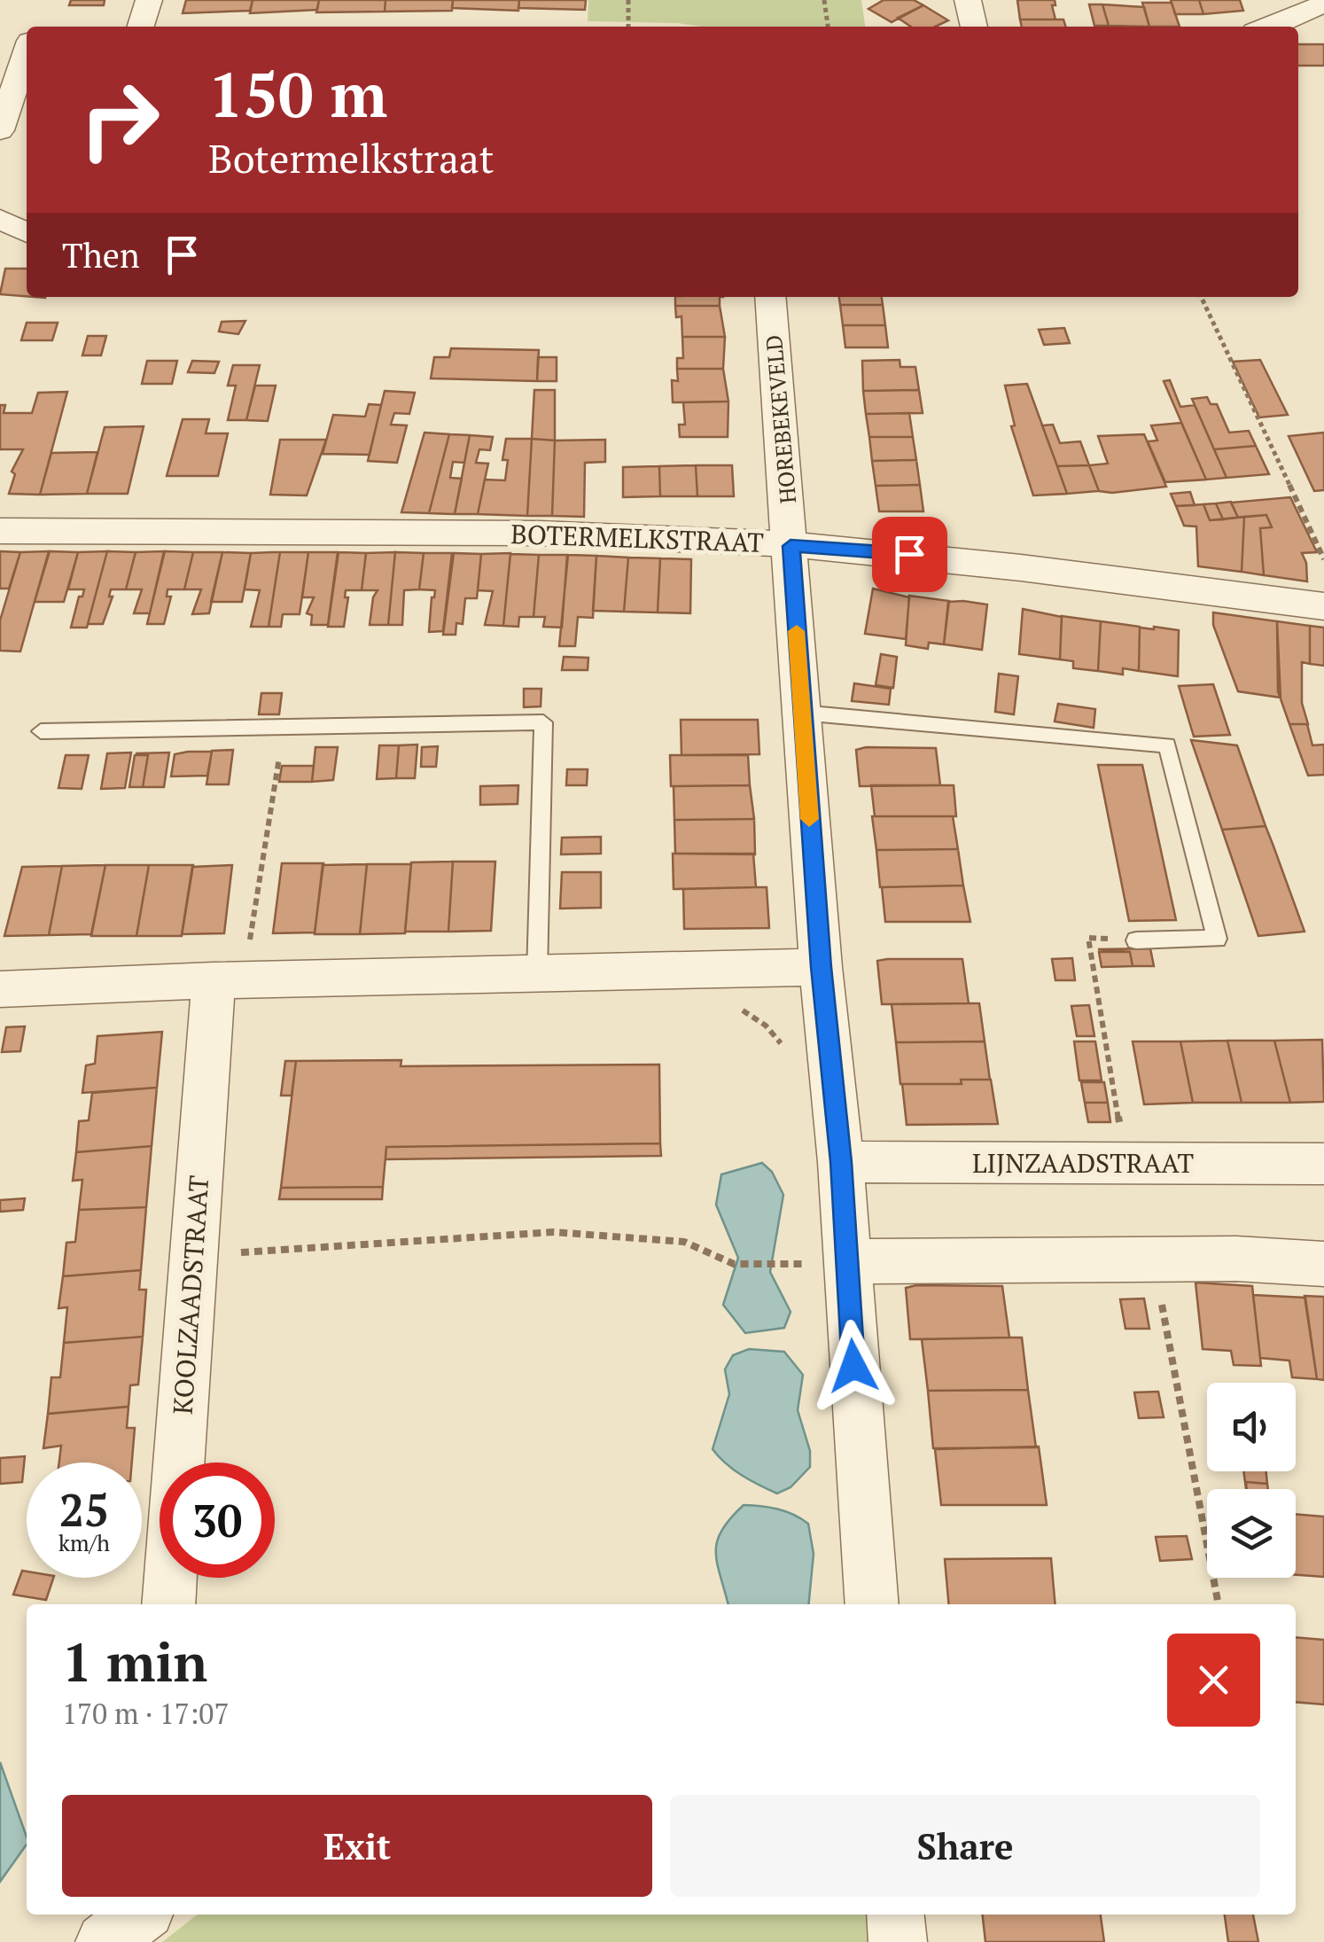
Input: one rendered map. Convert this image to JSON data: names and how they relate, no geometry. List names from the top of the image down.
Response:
{
  "streets": {
    "street": [
      "HOREBEKEVELD",
      "BOTERMELKSTRAAT",
      "LIJNZAADSTRAAT",
      "KOOLZAADSTRAAT"
    ]
  },
  "crossings": [
    ["HOREBEKEVELD", "BOTERMELKSTRAAT"]
  ],
  "page": {
    "turn": ["150 m", "Botermelkstraat"],
    "then": "Then",
    "speed": "25 km/h",
    "limit": "30",
    "heading": ["1 min", "170 m · 17:07"],
    "buttons": ["Exit", "Share"]
  }
}
